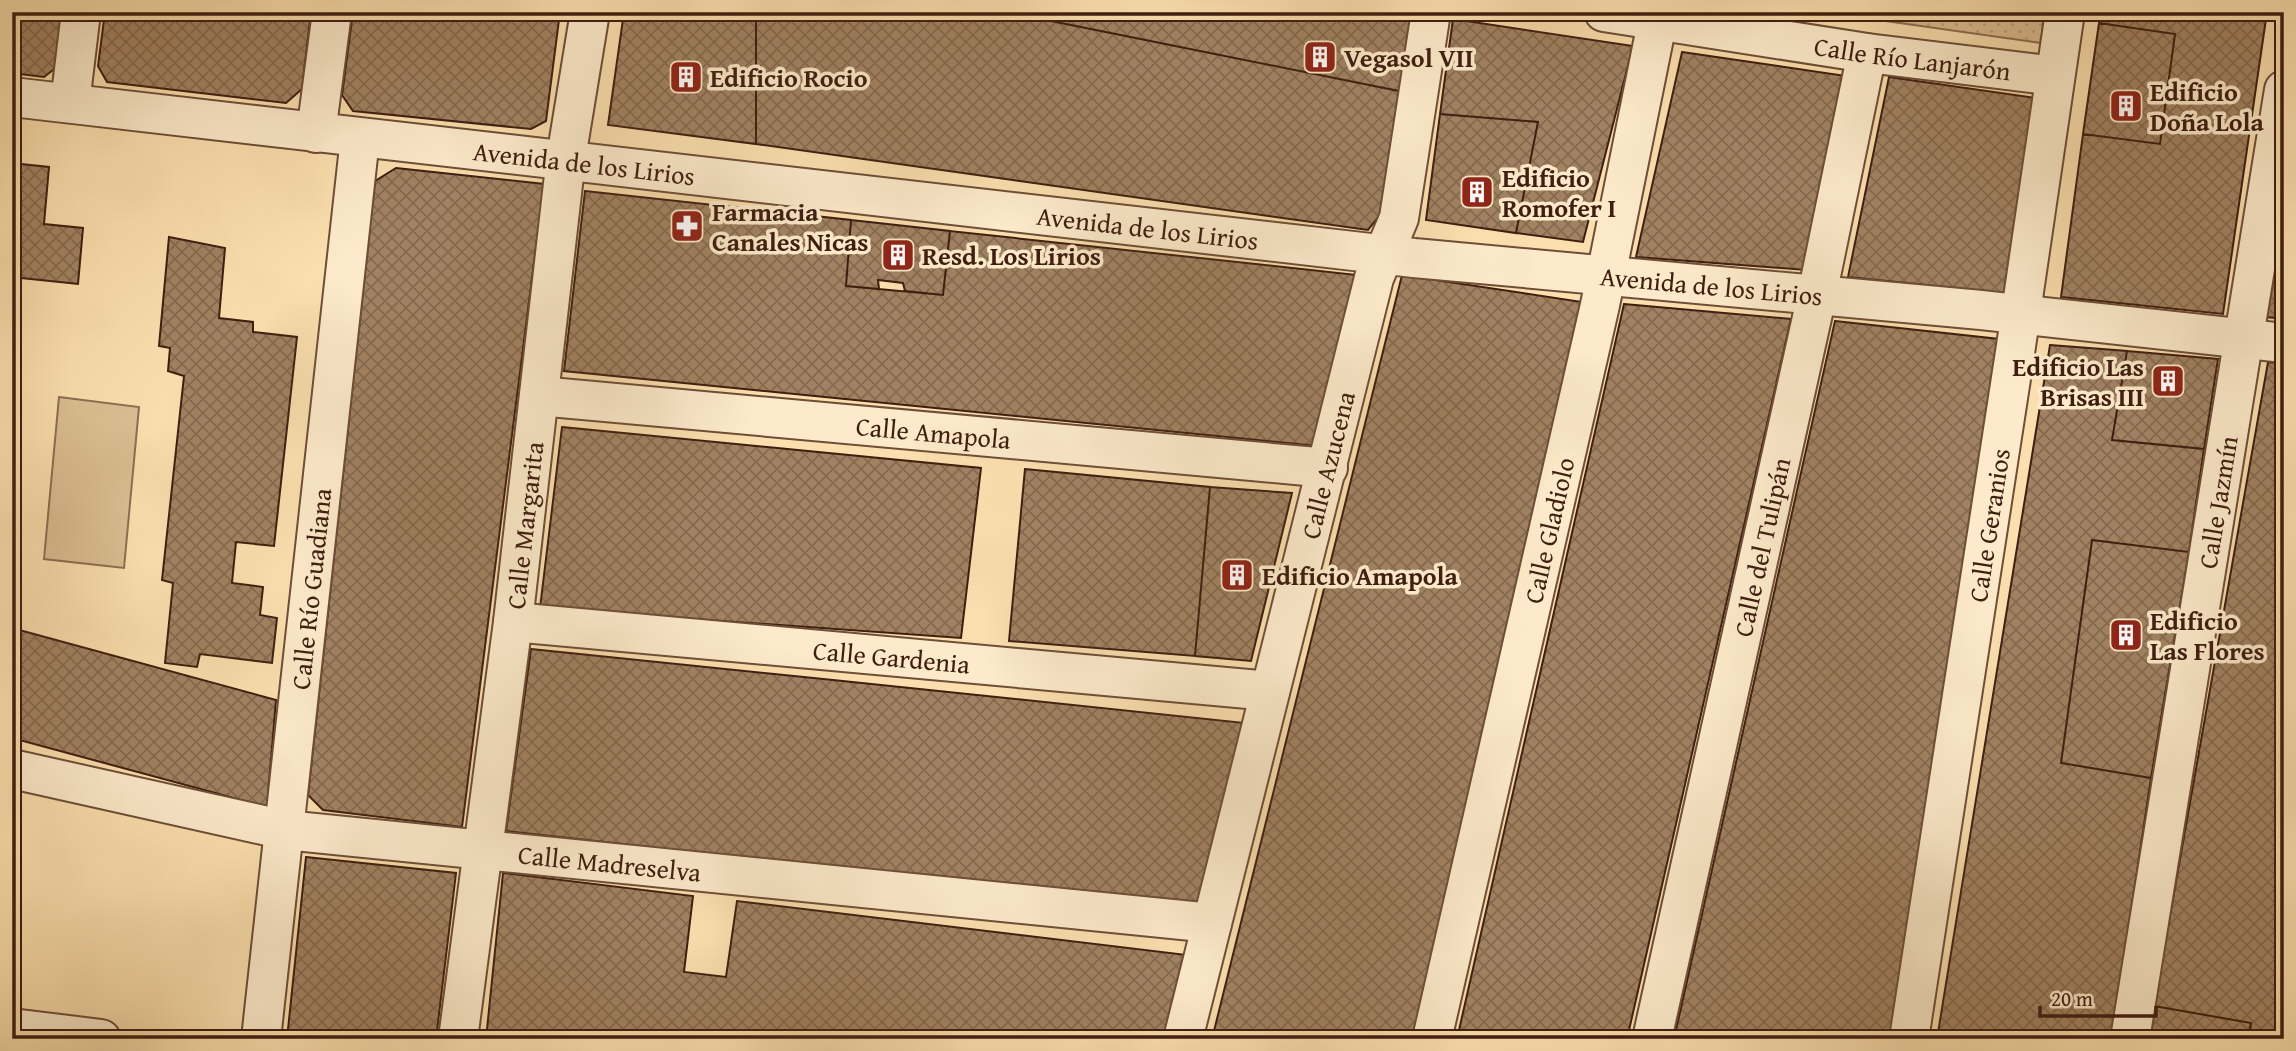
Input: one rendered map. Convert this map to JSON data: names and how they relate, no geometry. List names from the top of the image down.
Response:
{
  "streets": {
    "street": [
      "Calle Río Lanjarón",
      "Avenida de los Lirios",
      "Calle Amapola",
      "Calle Azucena",
      "Calle Jazmín",
      "Calle Margarita",
      "Calle Geranios",
      "Calle Gladiolo",
      "Calle del Tulipán",
      "Calle Río Guadiana",
      "Calle Gardenia",
      "Calle Madreselva"
    ]
  },
  "crossings": [
    ["Calle Río Lanjarón", "Calle Geranios"],
    ["Calle Río Lanjarón", "Calle Gladiolo"],
    ["Calle Río Lanjarón", "Calle del Tulipán"],
    ["Avenida de los Lirios", "Calle Azucena"],
    ["Avenida de los Lirios", "Calle Jazmín"],
    ["Avenida de los Lirios", "Calle Margarita"],
    ["Avenida de los Lirios", "Calle Geranios"],
    ["Avenida de los Lirios", "Calle Gladiolo"],
    ["Avenida de los Lirios", "Calle del Tulipán"],
    ["Avenida de los Lirios", "Calle Río Guadiana"],
    ["Calle Amapola", "Calle Azucena"],
    ["Calle Amapola", "Calle Margarita"],
    ["Calle Azucena", "Calle Gardenia"],
    ["Calle Azucena", "Calle Madreselva"],
    ["Calle Margarita", "Calle Gardenia"],
    ["Calle Margarita", "Calle Madreselva"],
    ["Calle Río Guadiana", "Calle Madreselva"]
  ],
  "places": {
    "building": [
      "Vegasol VII",
      "Edificio Rocio",
      "Edificio Doña Lola",
      "Edificio Romofer I",
      "Resd. Los Lirios",
      "Edificio Las Brisas III",
      "Edificio Amapola",
      "Edificio Las Flores"
    ],
    "pharmacy": ["Farmacia Canales Nicas"]
  },
  "scale_bar": "20 m"
}
